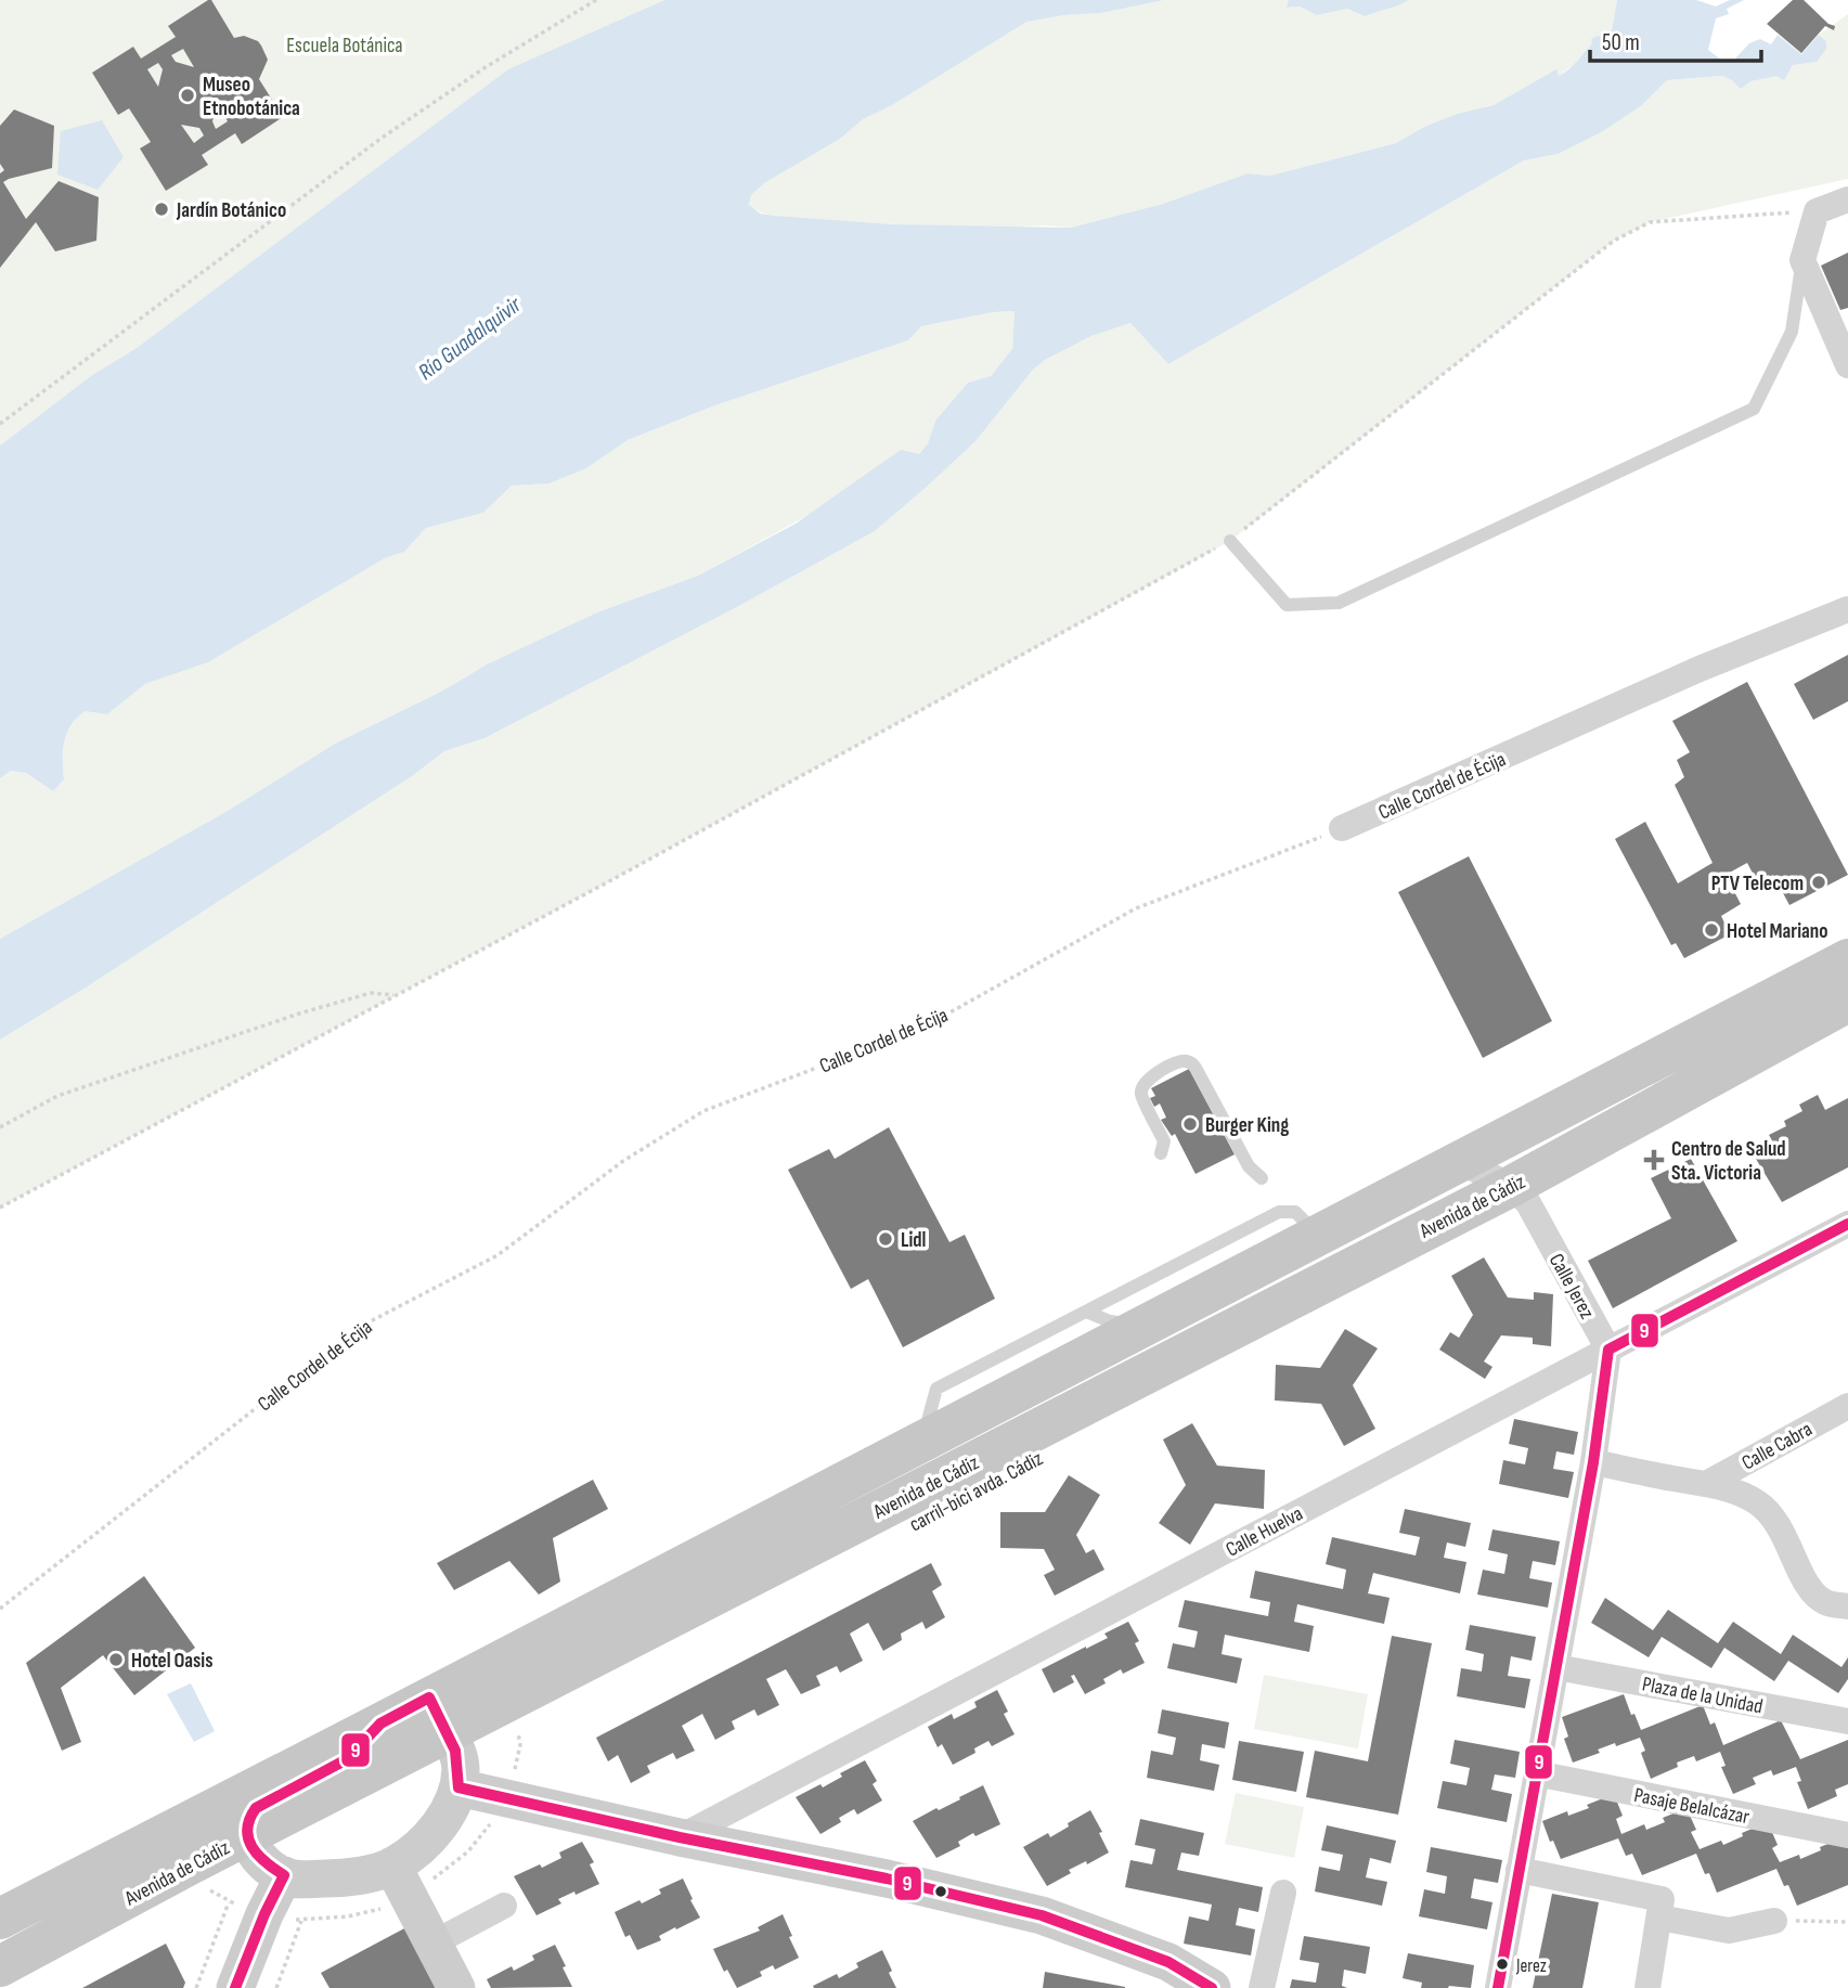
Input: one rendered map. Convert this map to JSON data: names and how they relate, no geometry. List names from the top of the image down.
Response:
{
  "streets": {
    "main road": ["Avenida de Cádiz"],
    "street": [
      "Calle Cordel de Écija",
      "Calle Jerez",
      "Calle Cabra",
      "Calle Huelva",
      "Plaza de la Unidad",
      "Pasaje Belalcázar"
    ]
  },
  "crossings": [
    ["Avenida de Cádiz", "Calle Jerez"],
    ["Calle Jerez", "Calle Huelva"]
  ],
  "water": ["Río Guadalquivir"],
  "parks": ["Escuela Botánica"],
  "places": {
    "other": [
      "Museo Etnobotánica",
      "Jardín Botánico",
      "PTV Telecom",
      "Hotel Mariano",
      "Burger King",
      "Lidl",
      "Hotel Oasis",
      "Jerez"
    ],
    "health": ["Centro de Salud Sta. Victoria"]
  },
  "lines": ["transit line 9"],
  "scale_bar": "50 m"
}
